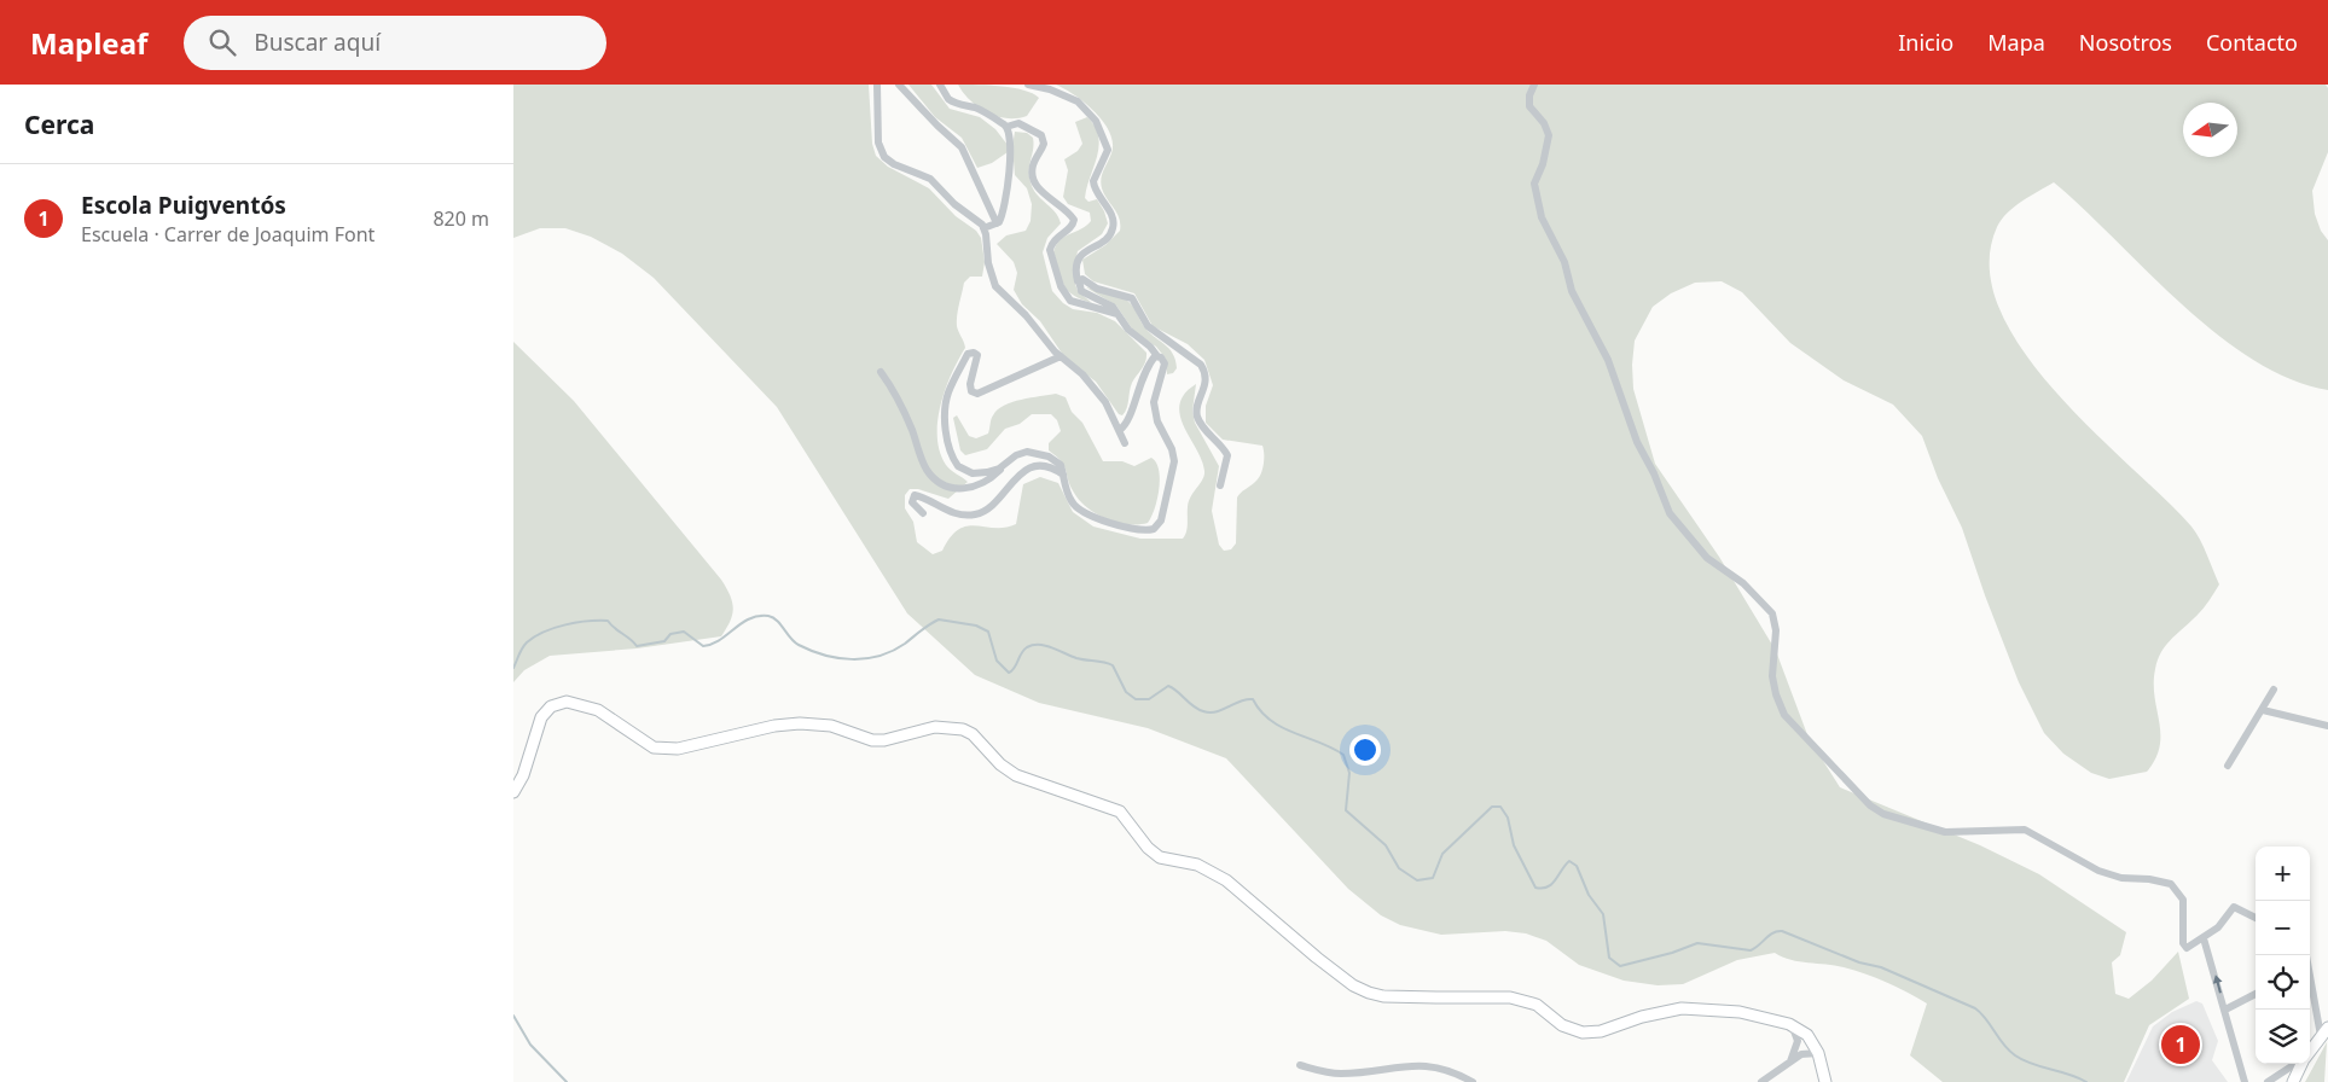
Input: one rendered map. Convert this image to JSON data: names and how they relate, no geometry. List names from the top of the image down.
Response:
{
  "north": "left",
  "page": {
    "header": "Mapleaf",
    "search": "Buscar aquí",
    "nav": [
      "Inicio",
      "Mapa",
      "Nosotros",
      "Contacto"
    ],
    "heading": "Cerca",
    "list": [
      {
        "mark": "1",
        "name": "Escola Puigventós",
        "note": "Escuela · Carrer de Joaquim Font",
        "value": "820 m"
      }
    ],
    "map_buttons": ["+", "−"],
    "pins": "1"
  }
}
